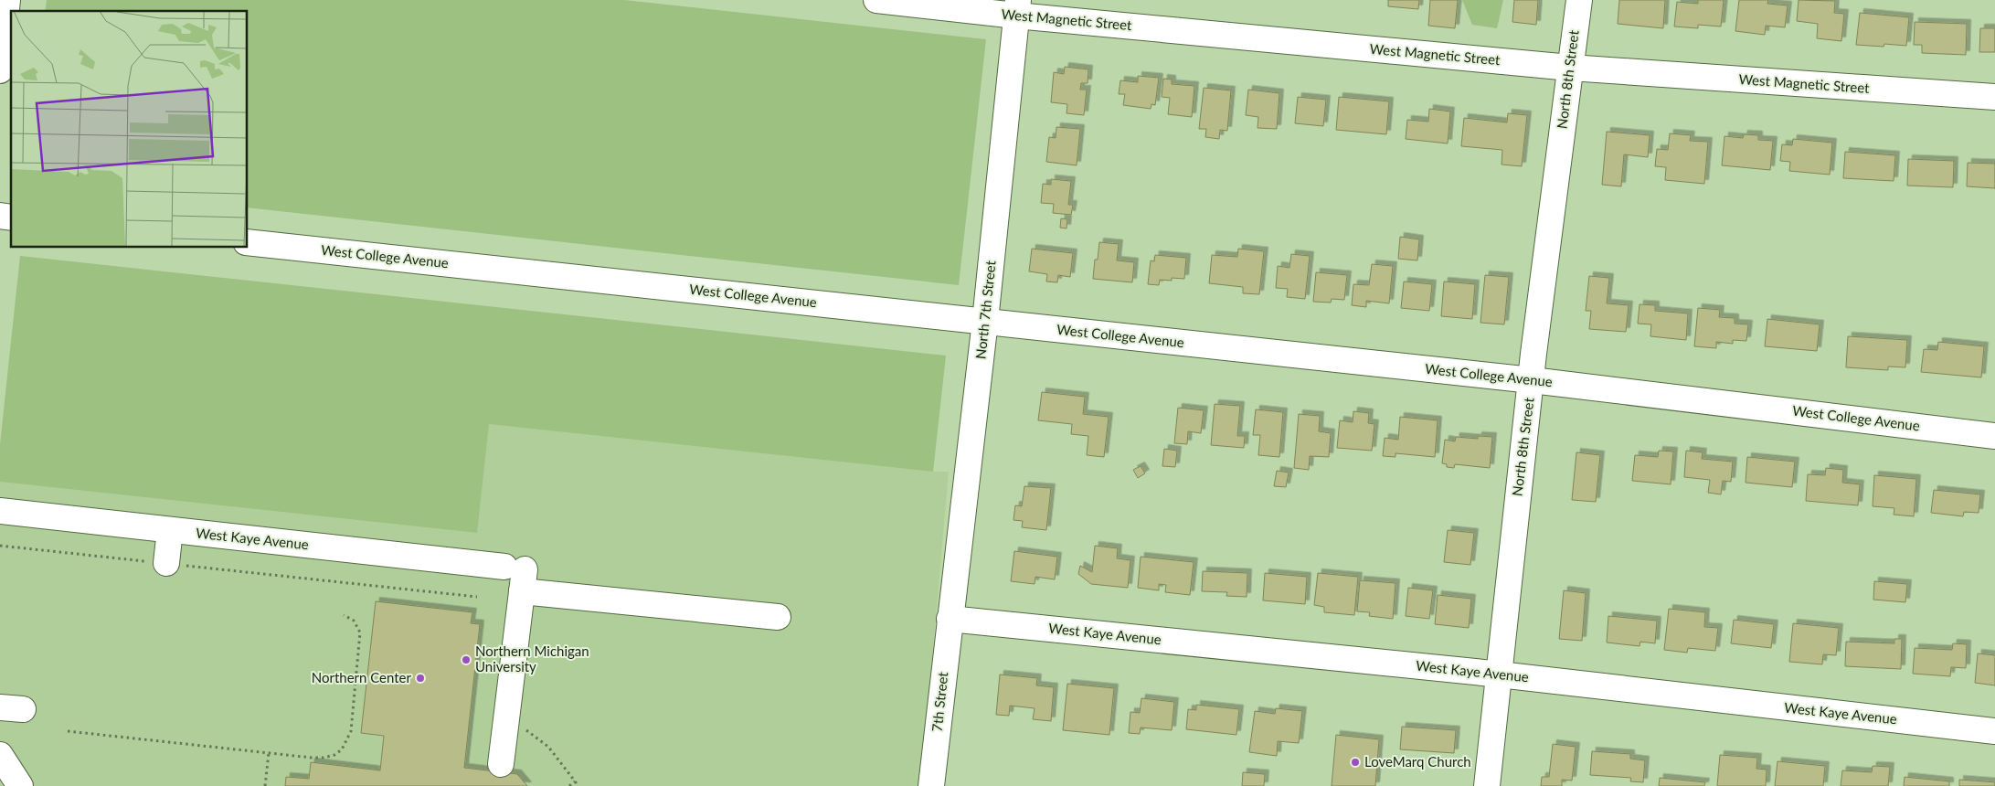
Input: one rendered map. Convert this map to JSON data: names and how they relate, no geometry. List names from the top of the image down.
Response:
{
  "streets": {
    "street": [
      "West Magnetic Street",
      "North 8th Street",
      "West College Avenue",
      "North 7th Street",
      "West Kaye Avenue",
      "7th Street"
    ]
  },
  "crossings": [
    ["West Magnetic Street", "North 8th Street"],
    ["West Magnetic Street", "North 7th Street"],
    ["North 8th Street", "West College Avenue"],
    ["North 8th Street", "West Kaye Avenue"],
    ["West College Avenue", "North 7th Street"],
    ["North 7th Street", "West Kaye Avenue"],
    ["North 7th Street", "7th Street"],
    ["West Kaye Avenue", "7th Street"]
  ],
  "places": ["Northern Michigan University", "Northern Center", "LoveMarq Church"]
}
